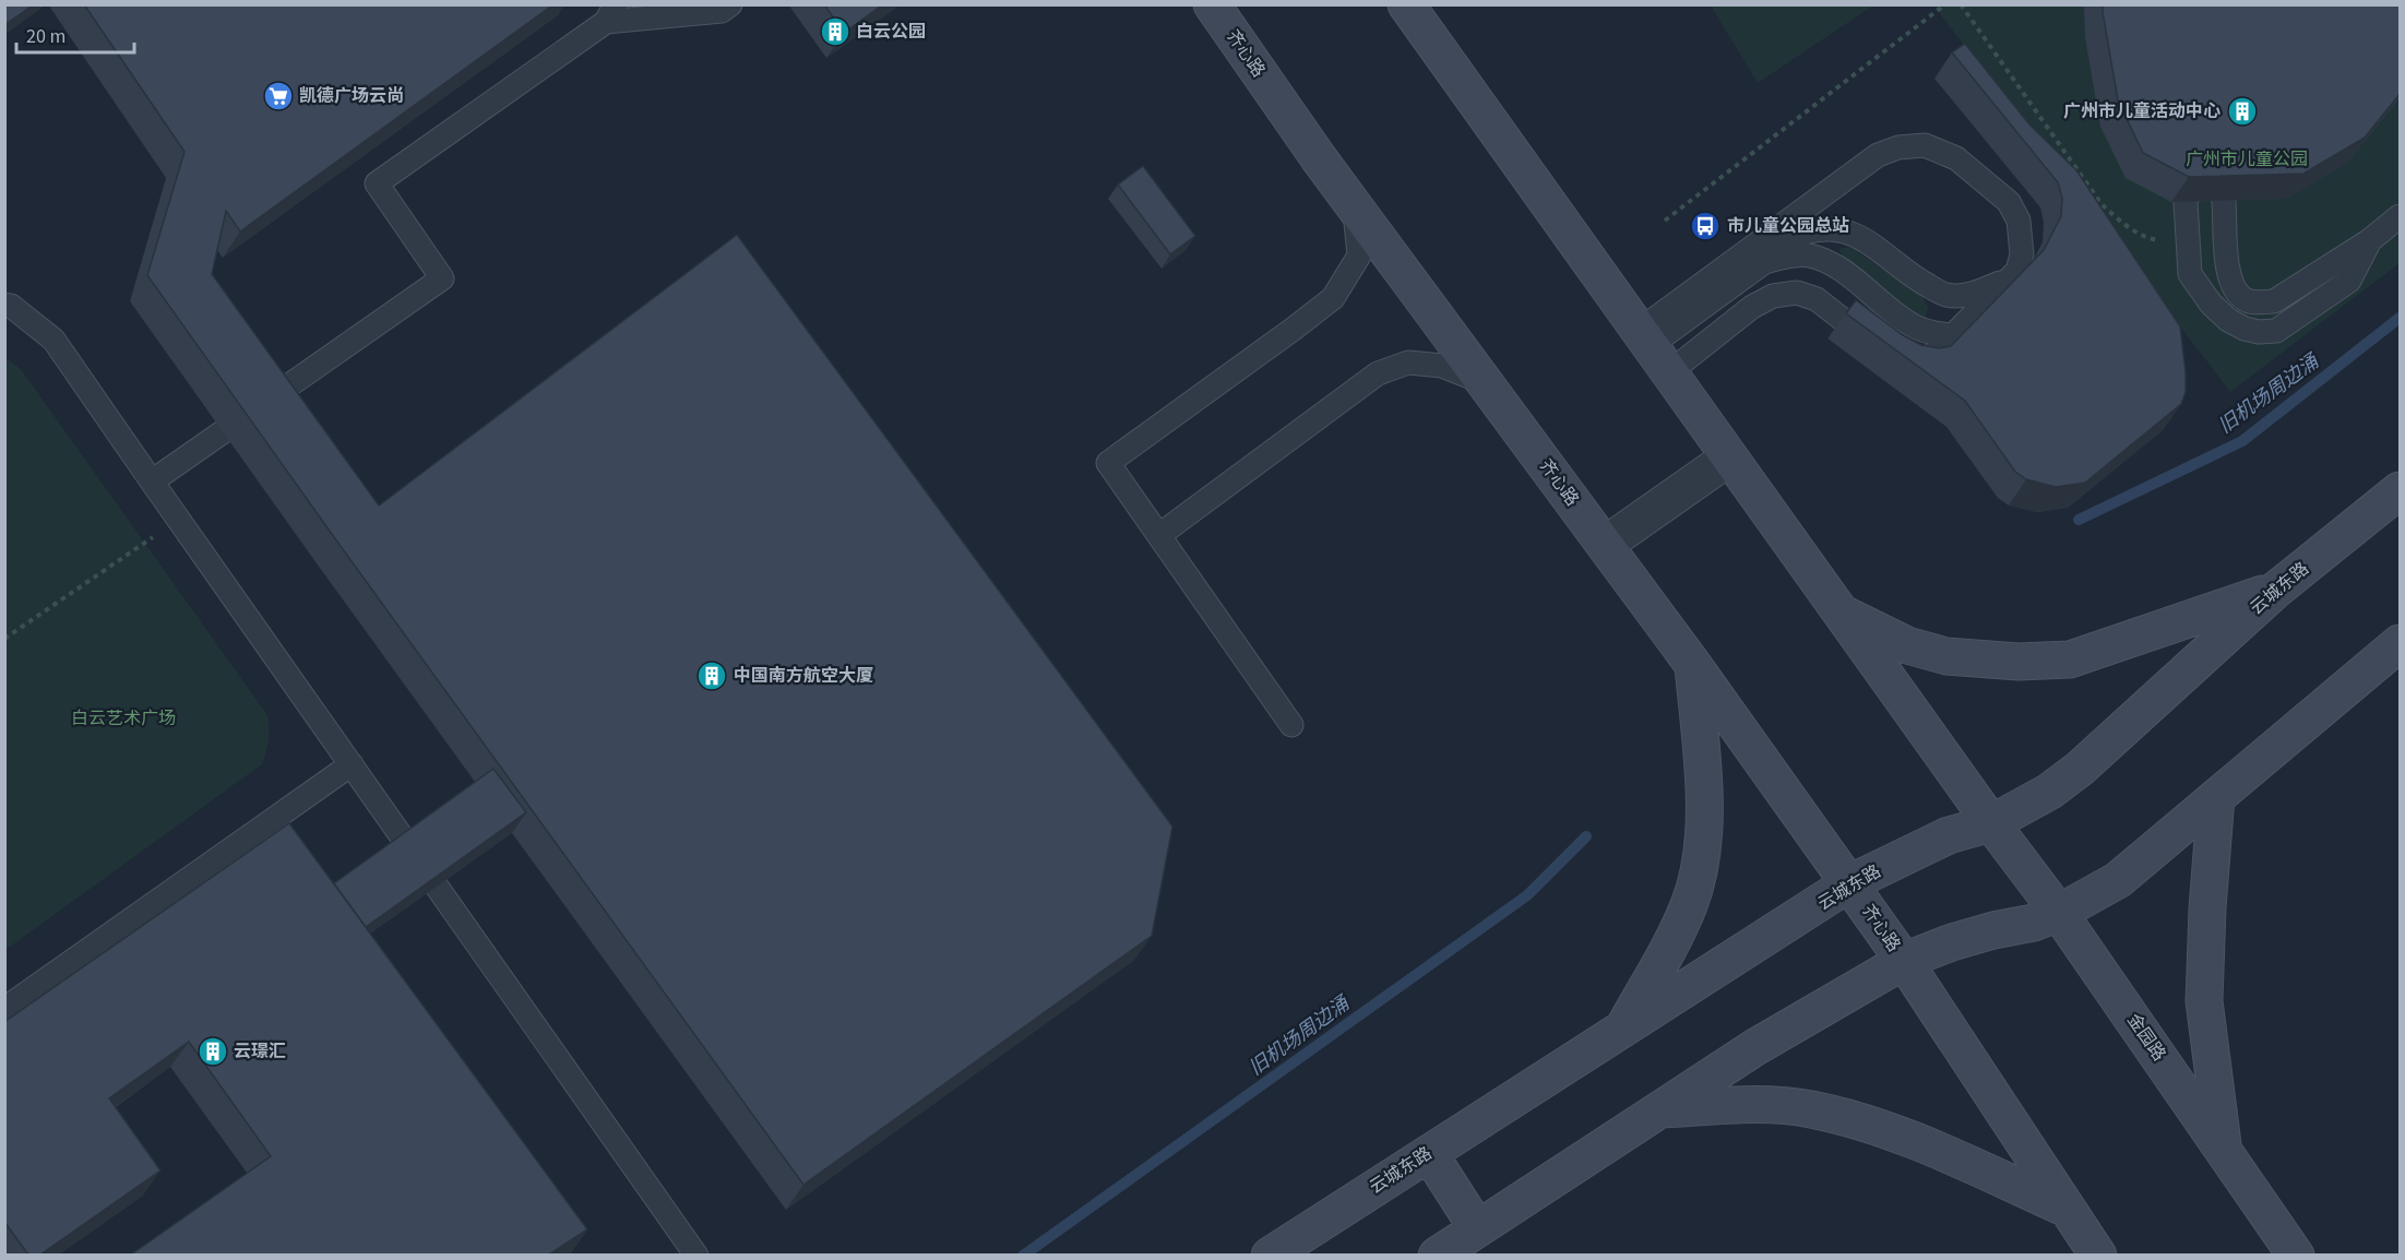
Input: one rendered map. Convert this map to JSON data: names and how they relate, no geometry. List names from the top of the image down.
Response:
{
  "streets": {
    "main road": ["齐心路", "云城东路", "金园路"]
  },
  "crossings": [
    ["齐心路", "云城东路"],
    ["云城东路", "金园路"]
  ],
  "water": ["旧机场周边涌"],
  "parks": ["广州市儿童公园", "白云艺术广场"],
  "places": {
    "building": [
      "白云公园",
      "广州市儿童活动中心",
      "中国南方航空大厦",
      "云璟汇"
    ],
    "supermarket": ["凯德广场云尚"],
    "bus stop": ["市儿童公园总站"]
  },
  "scale_bar": "20 m"
}
